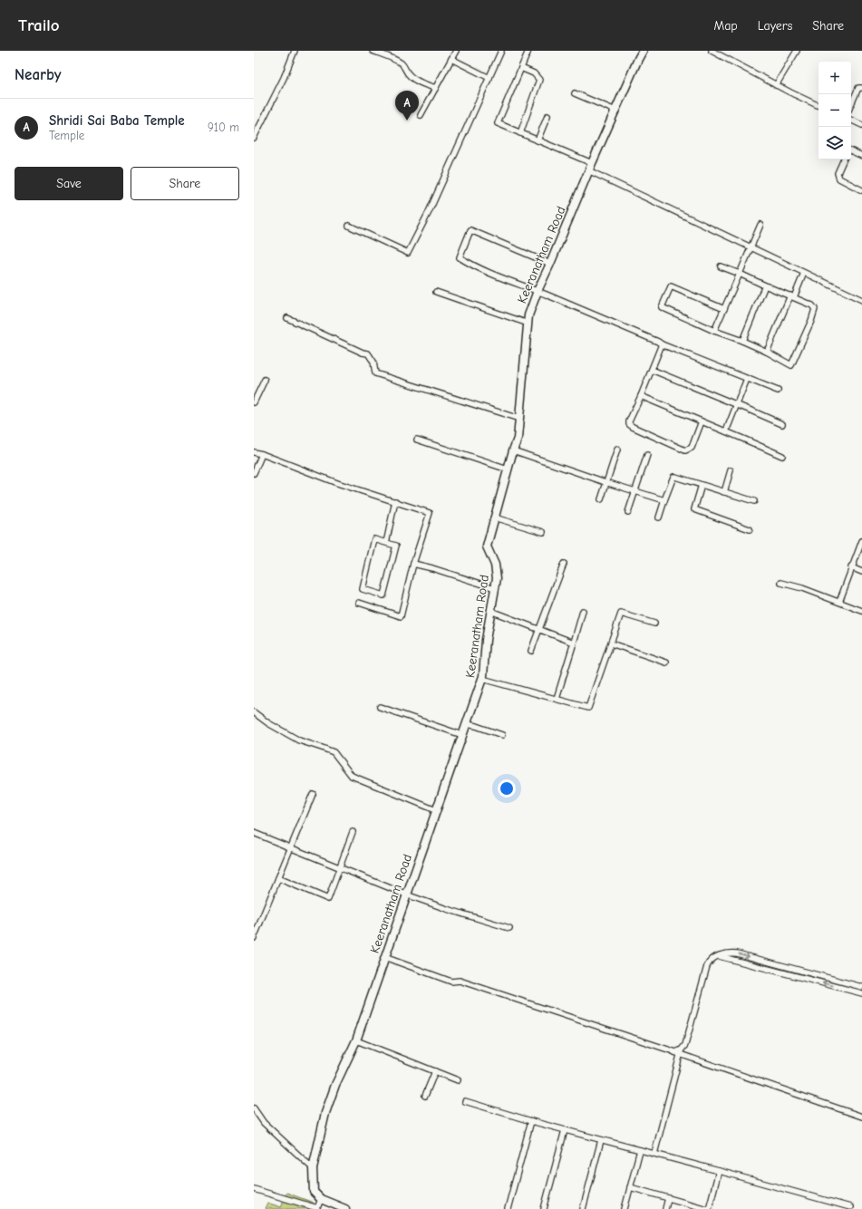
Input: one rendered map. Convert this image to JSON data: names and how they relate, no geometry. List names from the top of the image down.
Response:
{
  "streets": {
    "street": ["Keeranatham Road"]
  },
  "page": {
    "header": "Trailo",
    "nav": ["Map", "Layers", "Share"],
    "heading": "Nearby",
    "map_buttons": ["+", "−"],
    "pins": "A",
    "list": [
      {
        "mark": "A",
        "name": "Shridi Sai Baba Temple",
        "note": "Temple",
        "value": "910 m"
      }
    ],
    "buttons": ["Save", "Share"]
  }
}
